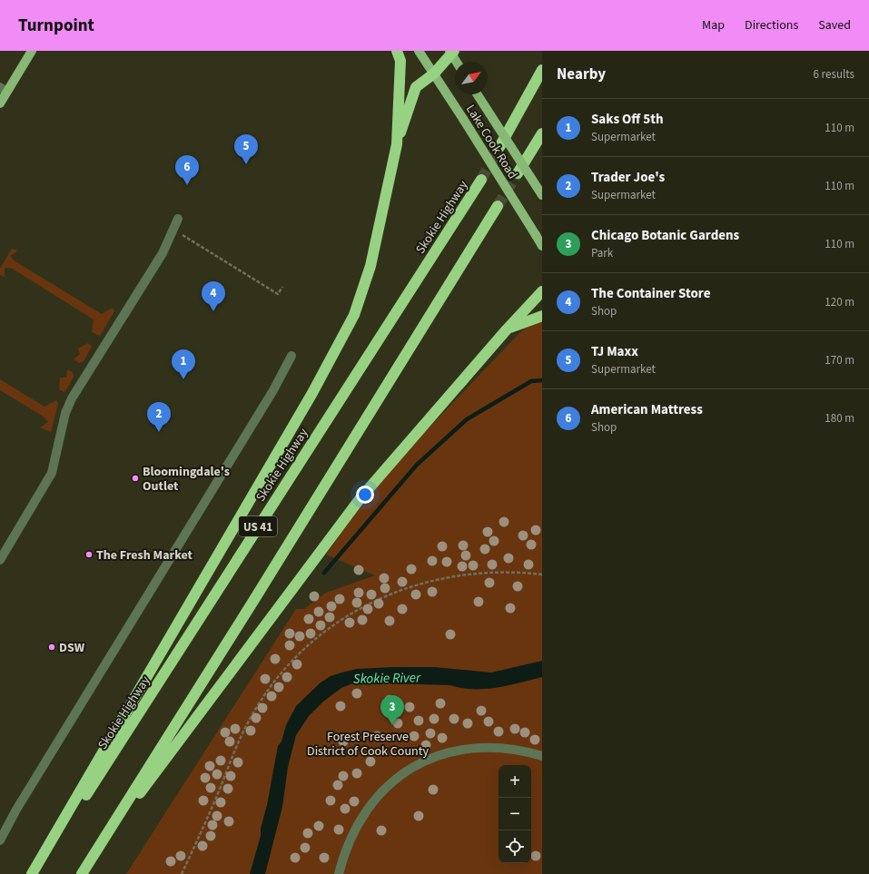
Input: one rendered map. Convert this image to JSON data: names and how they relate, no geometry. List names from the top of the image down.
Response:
{
  "streets": {
    "highway": ["Skokie Highway", "US 41"],
    "main road": ["Lake Cook Road"]
  },
  "water": ["Skokie River"],
  "parks": ["Forest Preserve District of Cook County"],
  "places": ["Bloomingdale's Outlet", "The Fresh Market", "DSW"],
  "north": "top right",
  "page": {
    "header": "Turnpoint",
    "nav": ["Map", "Directions", "Saved"],
    "heading": ["Nearby", "6 results"],
    "list": [
      {
        "mark": "1",
        "name": "Saks Off 5th",
        "note": "Supermarket",
        "value": "110 m"
      },
      {
        "mark": "2",
        "name": "Trader Joe's",
        "note": "Supermarket",
        "value": "110 m"
      },
      {
        "mark": "3",
        "name": "Chicago Botanic Gardens",
        "note": "Park",
        "value": "110 m"
      },
      {
        "mark": "4",
        "name": "The Container Store",
        "note": "Shop",
        "value": "120 m"
      },
      {
        "mark": "5",
        "name": "TJ Maxx",
        "note": "Supermarket",
        "value": "170 m"
      },
      {
        "mark": "6",
        "name": "American Mattress",
        "note": "Shop",
        "value": "180 m"
      }
    ],
    "pins": [
      "5",
      "6",
      "4",
      "1",
      "2",
      "3"
    ],
    "map_buttons": ["+", "−"]
  }
}
